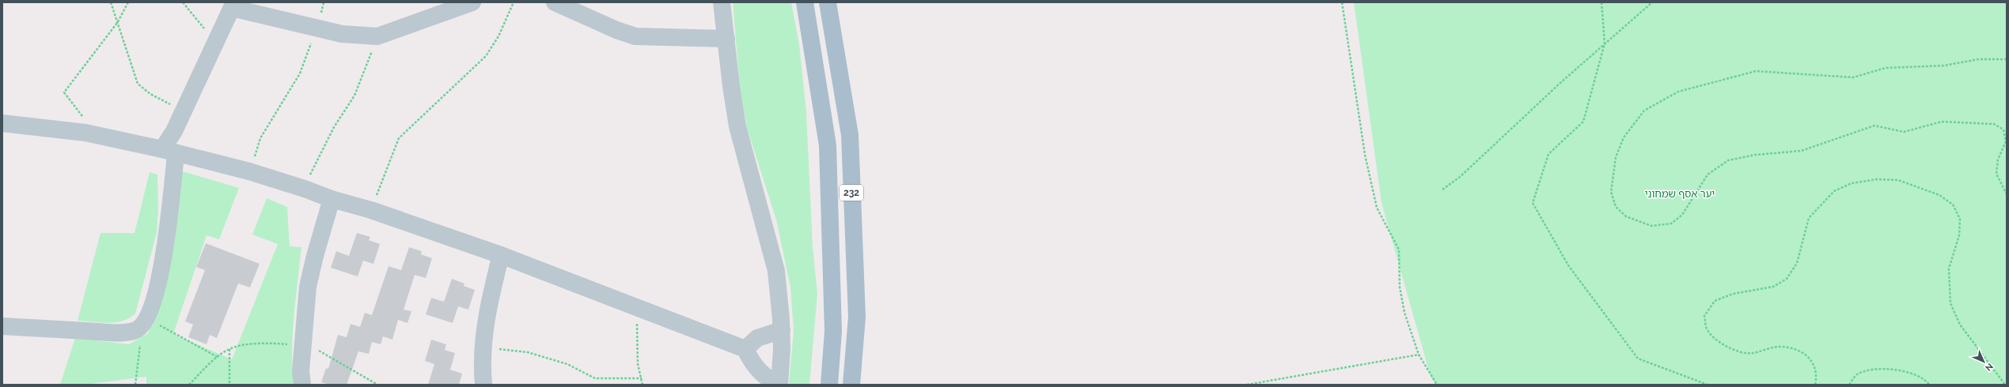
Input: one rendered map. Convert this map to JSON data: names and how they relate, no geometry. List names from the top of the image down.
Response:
{
  "streets": {
    "main road": ["232"]
  },
  "parks": ["יער אסף שמחוני"],
  "north": "bottom right"
}
